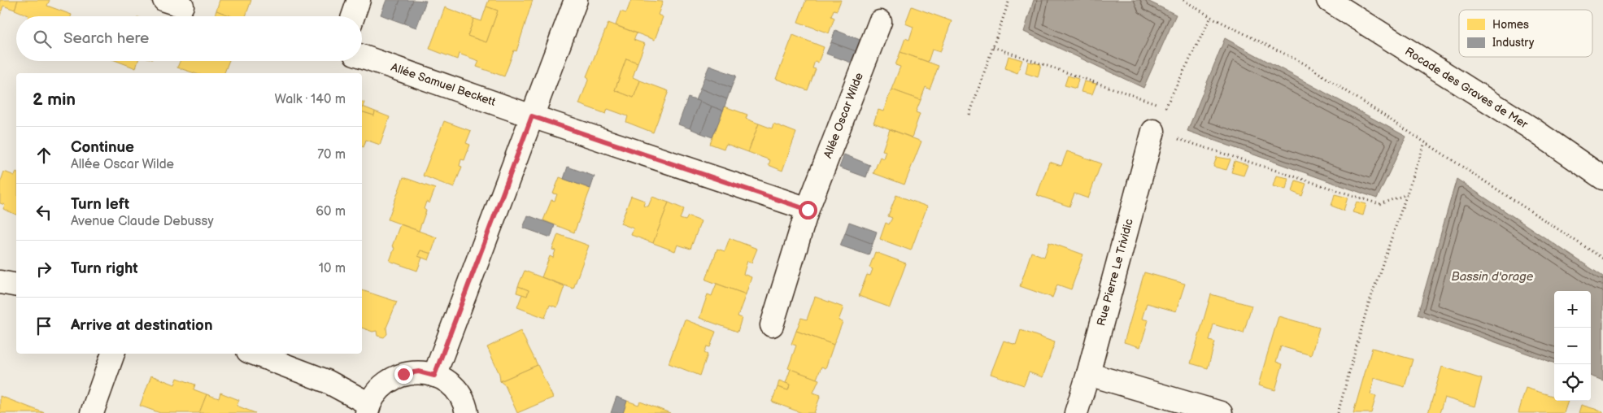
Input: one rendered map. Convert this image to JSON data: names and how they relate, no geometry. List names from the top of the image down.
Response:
{
  "streets": {
    "street": [
      "Allée Samuel Beckett",
      "Rocade des Graves de Mer",
      "Allée Oscar Wilde",
      "Rue Pierre Le Trividic"
    ]
  },
  "water": ["Bassin d'orage"],
  "legend": ["Homes", "Industry"],
  "page": {
    "search": "Search here",
    "heading": ["2 min", "Walk · 140 m"],
    "list": [
      ["Continue", "Allée Oscar Wilde", "70 m"],
      ["Turn left", "Avenue Claude Debussy", "60 m"],
      ["Turn right", "10 m"],
      "Arrive at destination"
    ],
    "map_buttons": ["+", "−"]
  }
}
